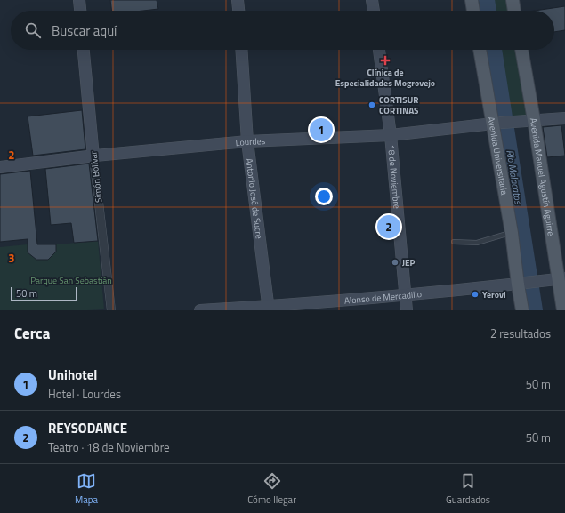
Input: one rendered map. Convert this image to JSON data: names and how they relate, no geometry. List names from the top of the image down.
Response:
{
  "streets": {
    "main road": ["Avenida Universitaria", "Avenida Manuel Agustín Aguirre"],
    "street": [
      "Lourdes",
      "Simón Bolívar",
      "18 de Noviembre",
      "Antonio José de Sucre",
      "Alonso de Mercadillo"
    ]
  },
  "crossings": [
    ["Lourdes", "Avenida Universitaria"],
    ["Lourdes", "Simón Bolívar"],
    ["Lourdes", "18 de Noviembre"],
    ["Lourdes", "Avenida Manuel Agustín Aguirre"],
    ["Lourdes", "Antonio José de Sucre"],
    ["Avenida Universitaria", "Alonso de Mercadillo"],
    ["18 de Noviembre", "Alonso de Mercadillo"],
    ["Avenida Manuel Agustín Aguirre", "Alonso de Mercadillo"],
    ["Antonio José de Sucre", "Alonso de Mercadillo"]
  ],
  "water": ["Rio Malacatos"],
  "parks": ["Parque San Sebastián"],
  "places": {
    "health": ["Clínica de Especialidades Mogrovejo"],
    "other": ["CORTISUR CORTINAS", "JEP", "Yerovi"]
  },
  "scale_bar": "50 m",
  "page": {
    "search": "Buscar aquí",
    "pins": ["1", "2"],
    "scale": "50 m",
    "heading": ["Cerca", "2 resultados"],
    "list": [
      {
        "mark": "1",
        "name": "Unihotel",
        "note": "Hotel · Lourdes",
        "value": "50 m"
      },
      {
        "mark": "2",
        "name": "REYSODANCE",
        "note": "Teatro · 18 de Noviembre",
        "value": "50 m"
      }
    ],
    "nav": ["Mapa", "Cómo llegar", "Guardados"]
  },
  "grid": {
    "rows": ["2", "3"]
  }
}
